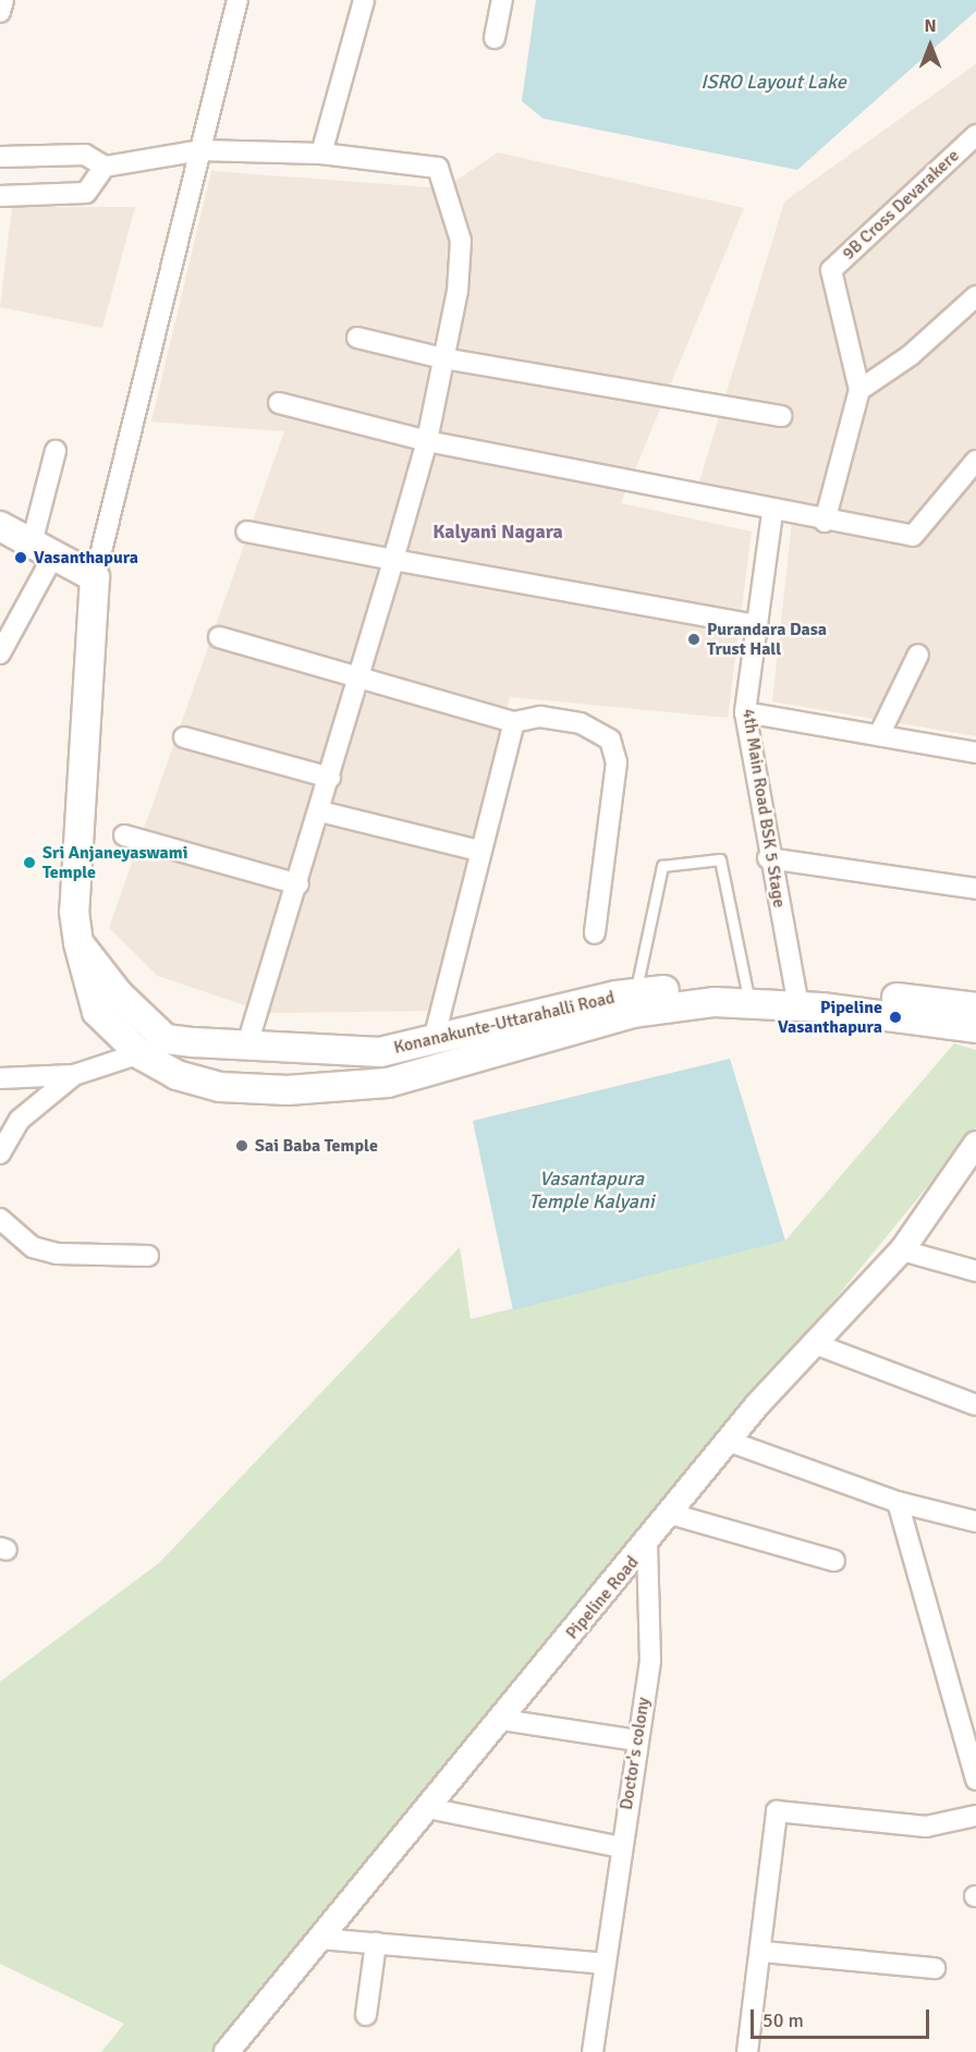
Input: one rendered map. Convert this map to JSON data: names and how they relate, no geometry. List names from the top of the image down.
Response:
{
  "streets": {
    "main road": ["Konanakunte-Uttarahalli Road"],
    "street": [
      "9B Cross Devarakere",
      "4th Main Road BSK 5 Stage",
      "Pipeline Road",
      "Doctor's colony"
    ]
  },
  "crossings": [
    ["Pipeline Road", "Doctor's colony"]
  ],
  "districts": ["Kalyani Nagara"],
  "water": ["ISRO Layout Lake", "Vasantapura Temple Kalyani"],
  "places": [
    "Vasanthapura",
    "Purandara Dasa Trust Hall",
    "Sri Anjaneyaswami Temple",
    "Pipeline Vasanthapura",
    "Sai Baba Temple"
  ],
  "scale_bar": "50 m",
  "north": "top"
}
